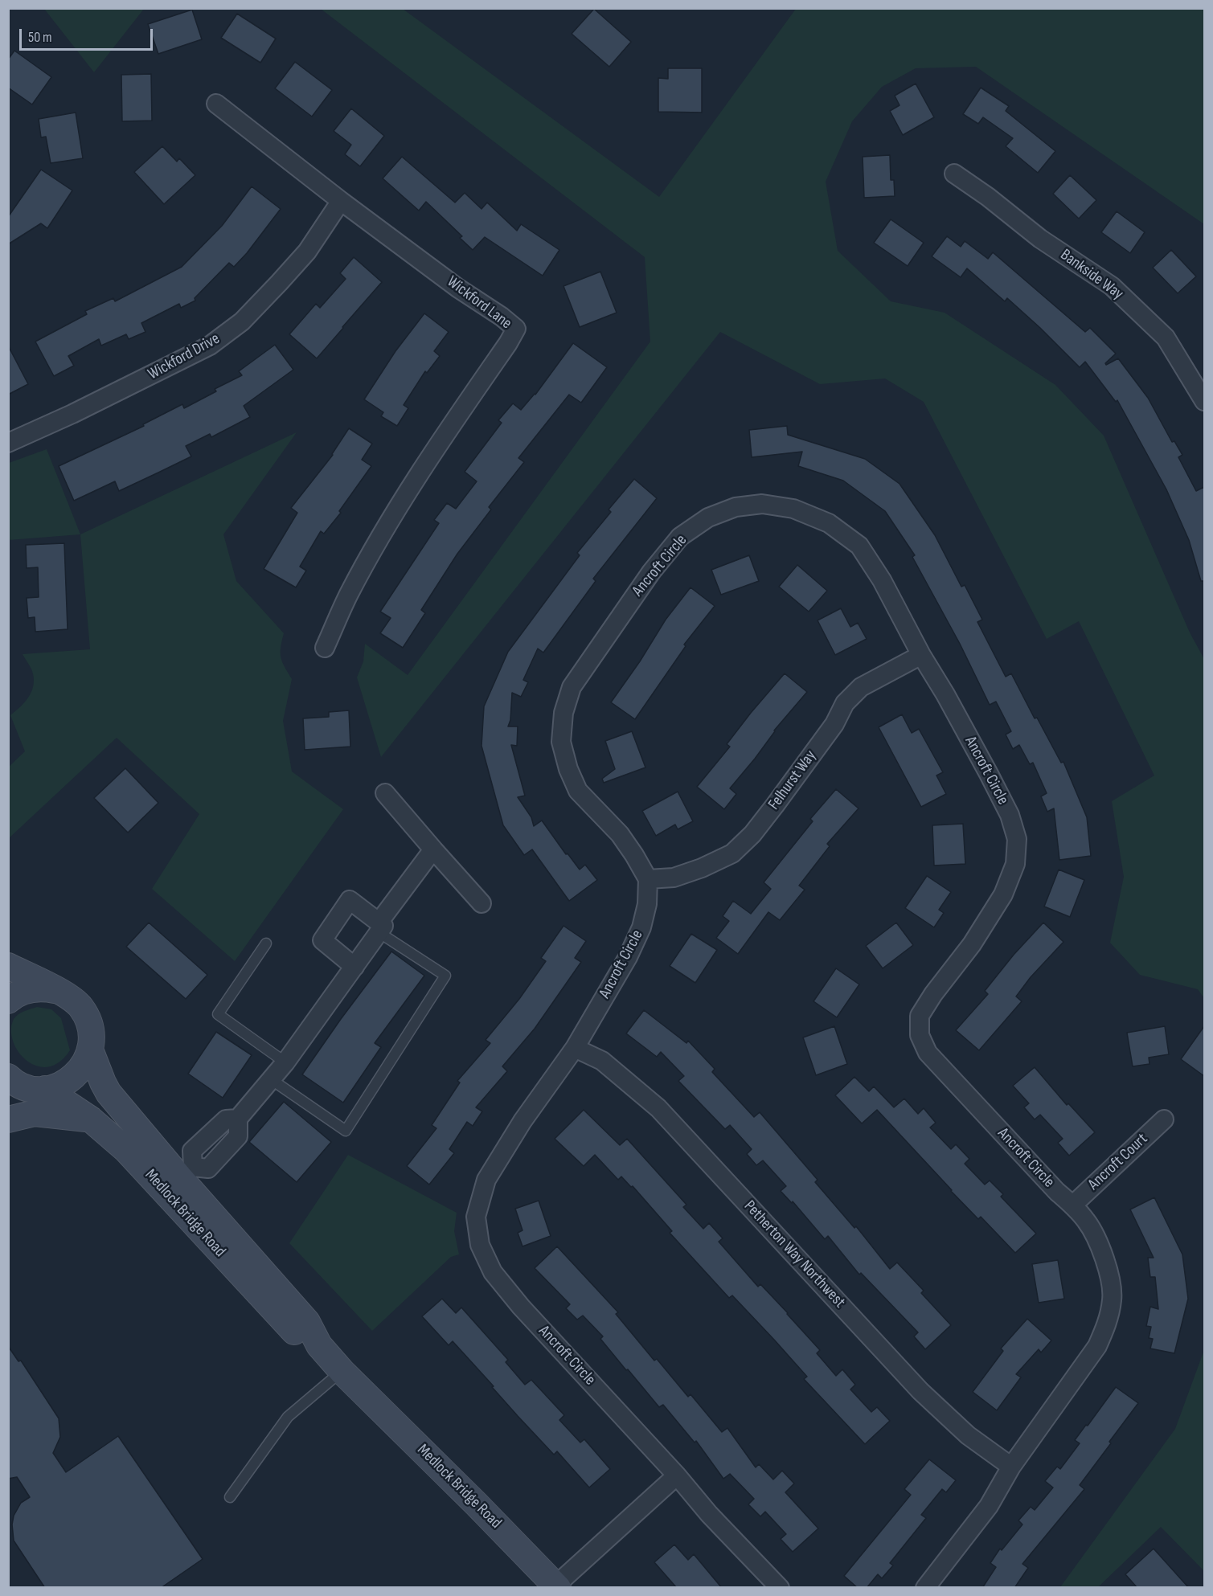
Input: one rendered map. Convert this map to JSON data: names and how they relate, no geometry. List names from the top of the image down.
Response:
{
  "streets": {
    "main road": ["Medlock Bridge Road"],
    "street": [
      "Bankside Way",
      "Wickford Lane",
      "Wickford Drive",
      "Ancroft Circle",
      "Felhurst Way",
      "Ancroft Court",
      "Petherton Way Northwest"
    ]
  },
  "crossings": [
    ["Wickford Lane", "Wickford Drive"],
    ["Ancroft Circle", "Felhurst Way"],
    ["Ancroft Circle", "Ancroft Court"],
    ["Ancroft Circle", "Petherton Way Northwest"]
  ],
  "scale_bar": "50 m"
}
